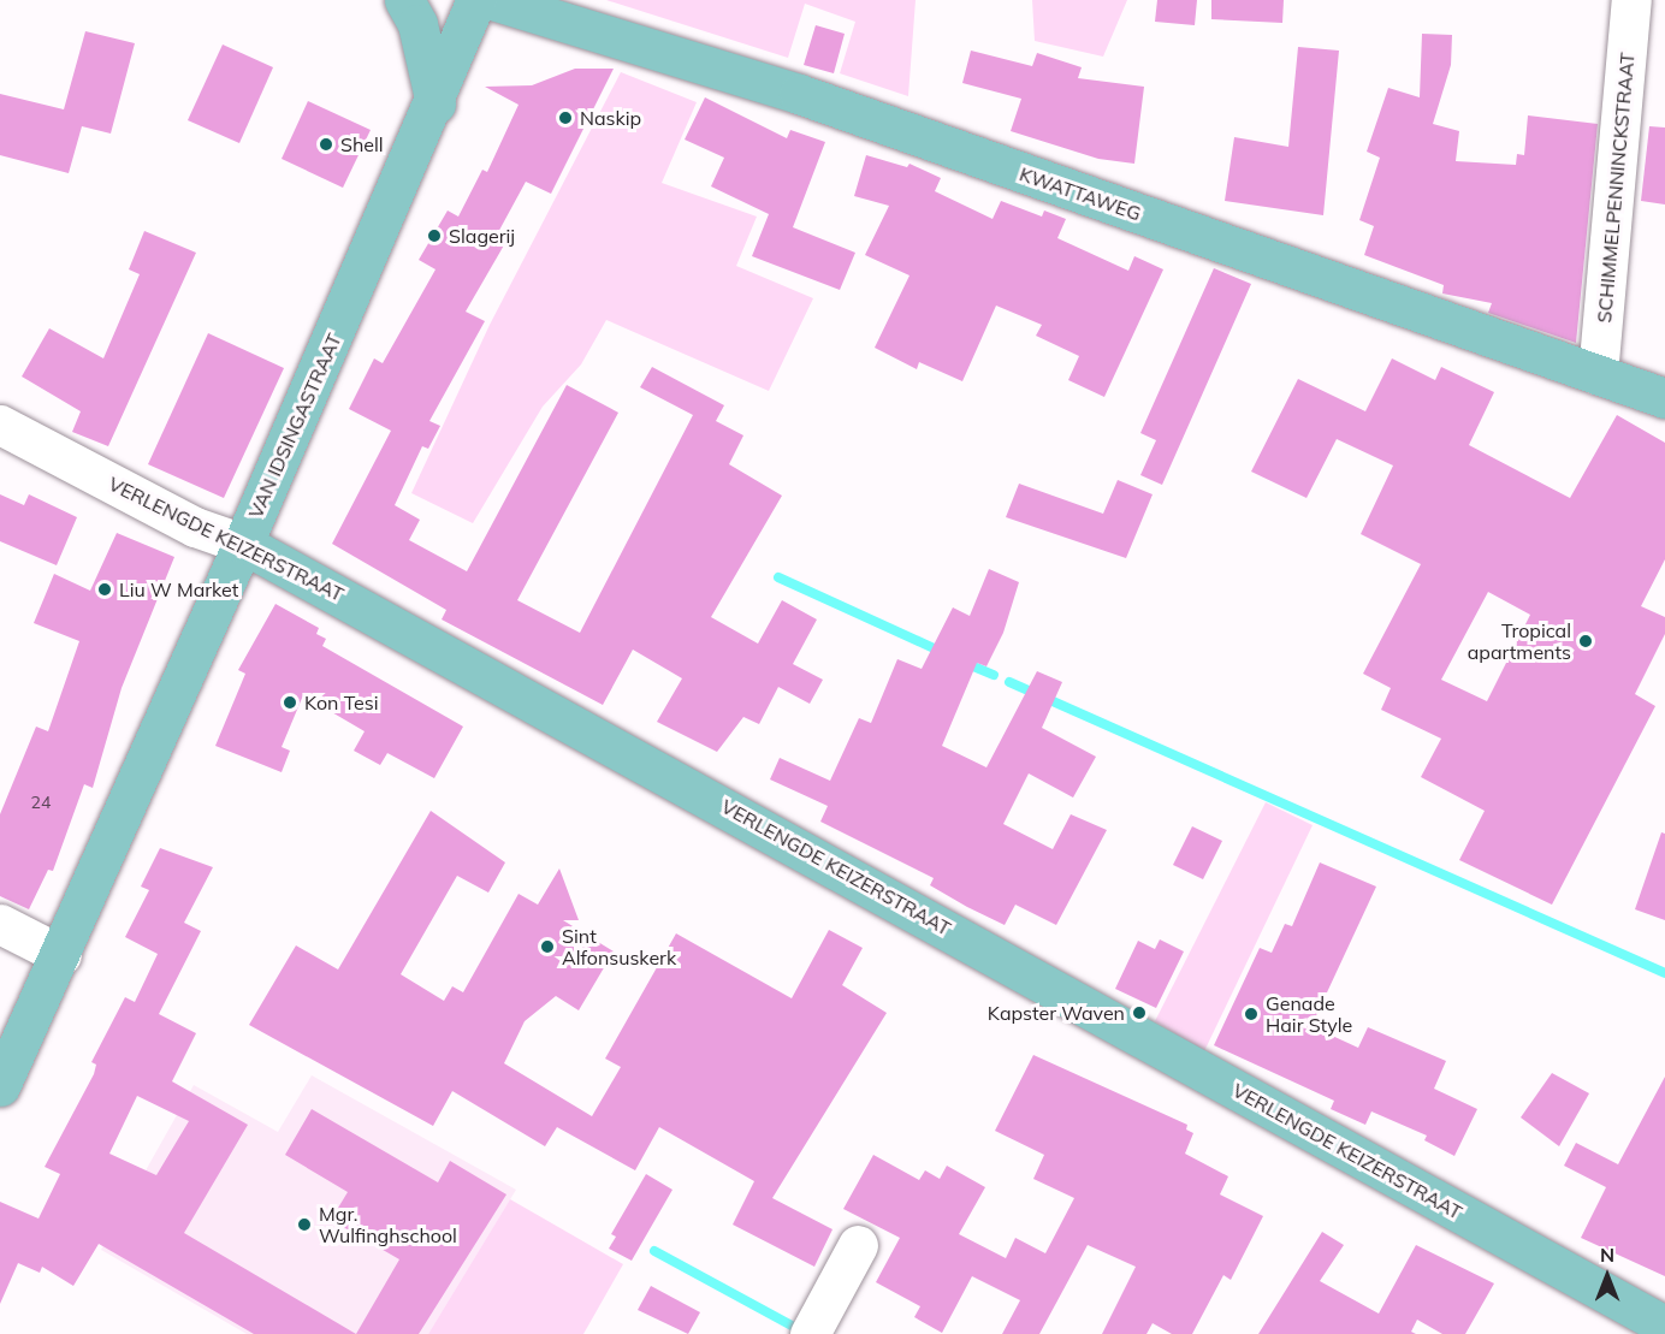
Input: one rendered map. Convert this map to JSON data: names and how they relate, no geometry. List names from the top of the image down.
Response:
{
  "streets": {
    "main road": ["KWATTAWEG", "VAN IDSINGASTRAAT", "VERLENGDE KEIZERSTRAAT"],
    "street": ["SCHIMMELPENNINCKSTRAAT"]
  },
  "crossings": [
    ["SCHIMMELPENNINCKSTRAAT", "KWATTAWEG"],
    ["VAN IDSINGASTRAAT", "VERLENGDE KEIZERSTRAAT"]
  ],
  "places": [
    "Naskip",
    "Shell",
    "Slagerij",
    "Liu W Market",
    "Tropical apartments",
    "Kon Tesi",
    "Sint Alfonsuskerk",
    "Kapster Waven",
    "Genade Hair Style",
    "Mgr. Wulfinghschool"
  ],
  "house_numbers": ["24"],
  "north": "top"
}
